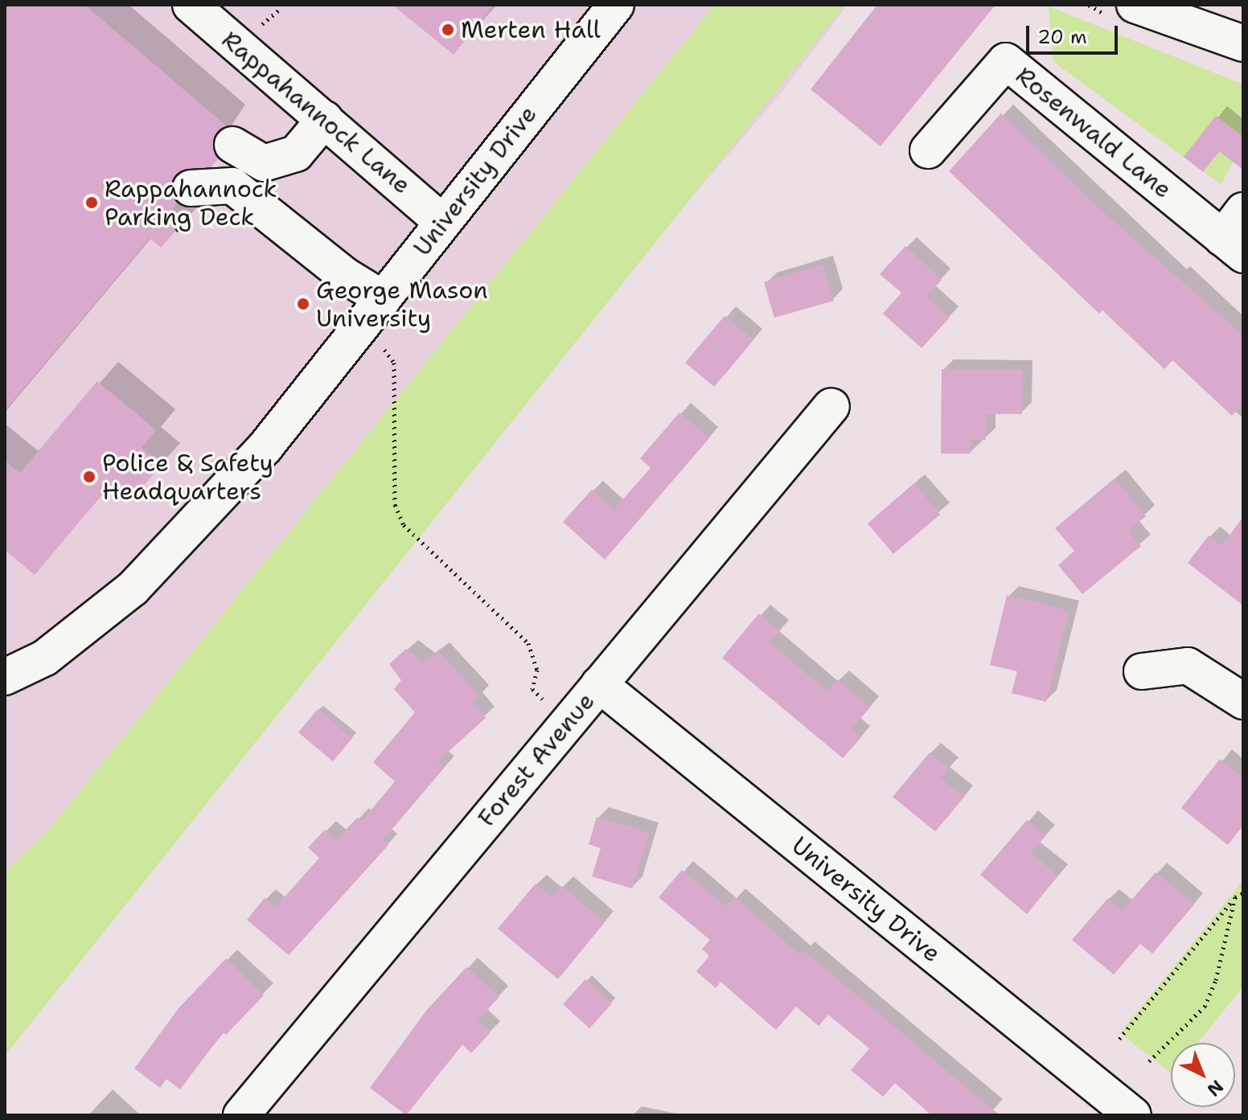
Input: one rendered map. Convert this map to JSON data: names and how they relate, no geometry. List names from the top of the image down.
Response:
{
  "streets": {
    "street": [
      "Rappahannock Lane",
      "Rosenwald Lane",
      "University Drive",
      "Forest Avenue"
    ]
  },
  "crossings": [
    ["Rappahannock Lane", "University Drive"],
    ["University Drive", "Forest Avenue"]
  ],
  "places": [
    "Merten Hall",
    "Rappahannock Parking Deck",
    "George Mason University",
    "Police & Safety Headquarters"
  ],
  "scale_bar": "20 m",
  "north": "bottom right"
}
